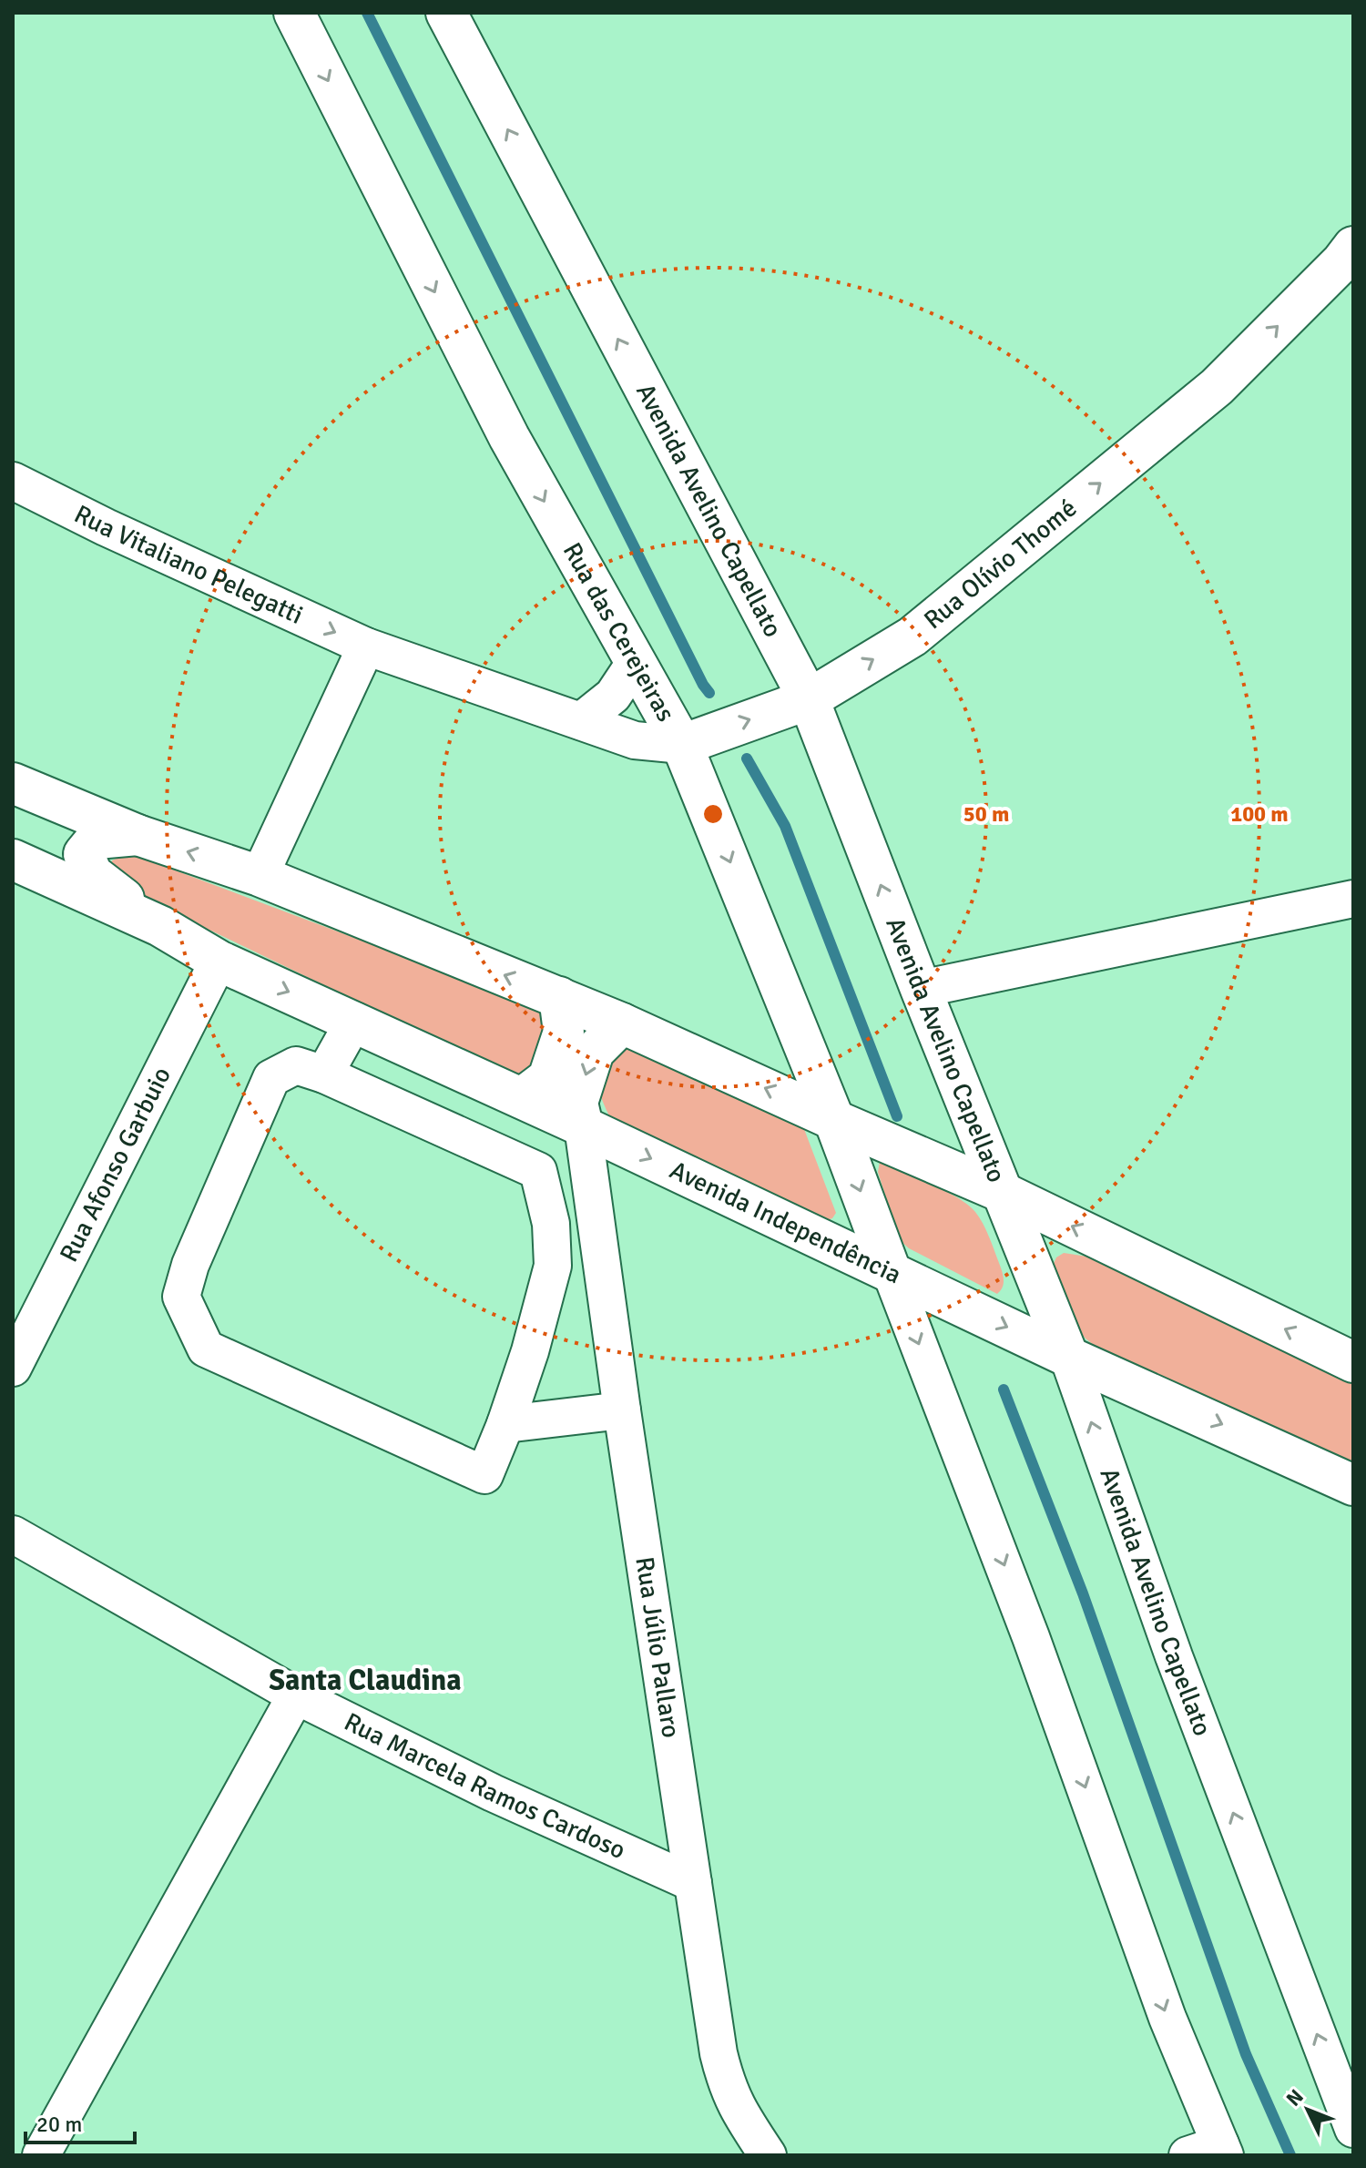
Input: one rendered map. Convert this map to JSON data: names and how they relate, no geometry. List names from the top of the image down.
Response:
{
  "streets": {
    "main road": [
      "Avenida Avelino Capellato",
      "Rua Olívio Thomé",
      "Rua das Cerejeiras",
      "Avenida Independência"
    ],
    "street": [
      "Rua Vitaliano Pelegatti",
      "Rua Afonso Garbuio",
      "Rua Júlio Pallaro",
      "Rua Marcela Ramos Cardoso"
    ]
  },
  "crossings": [
    ["Avenida Avelino Capellato", "Rua Olívio Thomé"],
    ["Avenida Avelino Capellato", "Avenida Independência"],
    ["Rua Olívio Thomé", "Rua Vitaliano Pelegatti"],
    ["Rua Olívio Thomé", "Rua das Cerejeiras"],
    ["Rua das Cerejeiras", "Avenida Independência"],
    ["Rua Afonso Garbuio", "Avenida Independência"],
    ["Avenida Independência", "Rua Júlio Pallaro"],
    ["Rua Júlio Pallaro", "Rua Marcela Ramos Cardoso"]
  ],
  "one_way": [
    "Avenida Avelino Capellato",
    "Rua Olívio Thomé",
    "Rua Vitaliano Pelegatti",
    "Rua das Cerejeiras"
  ],
  "districts": ["Santa Claudina"],
  "scale_bar": "20 m",
  "north": "top left",
  "rings": ["50 m", "100 m"]
}
